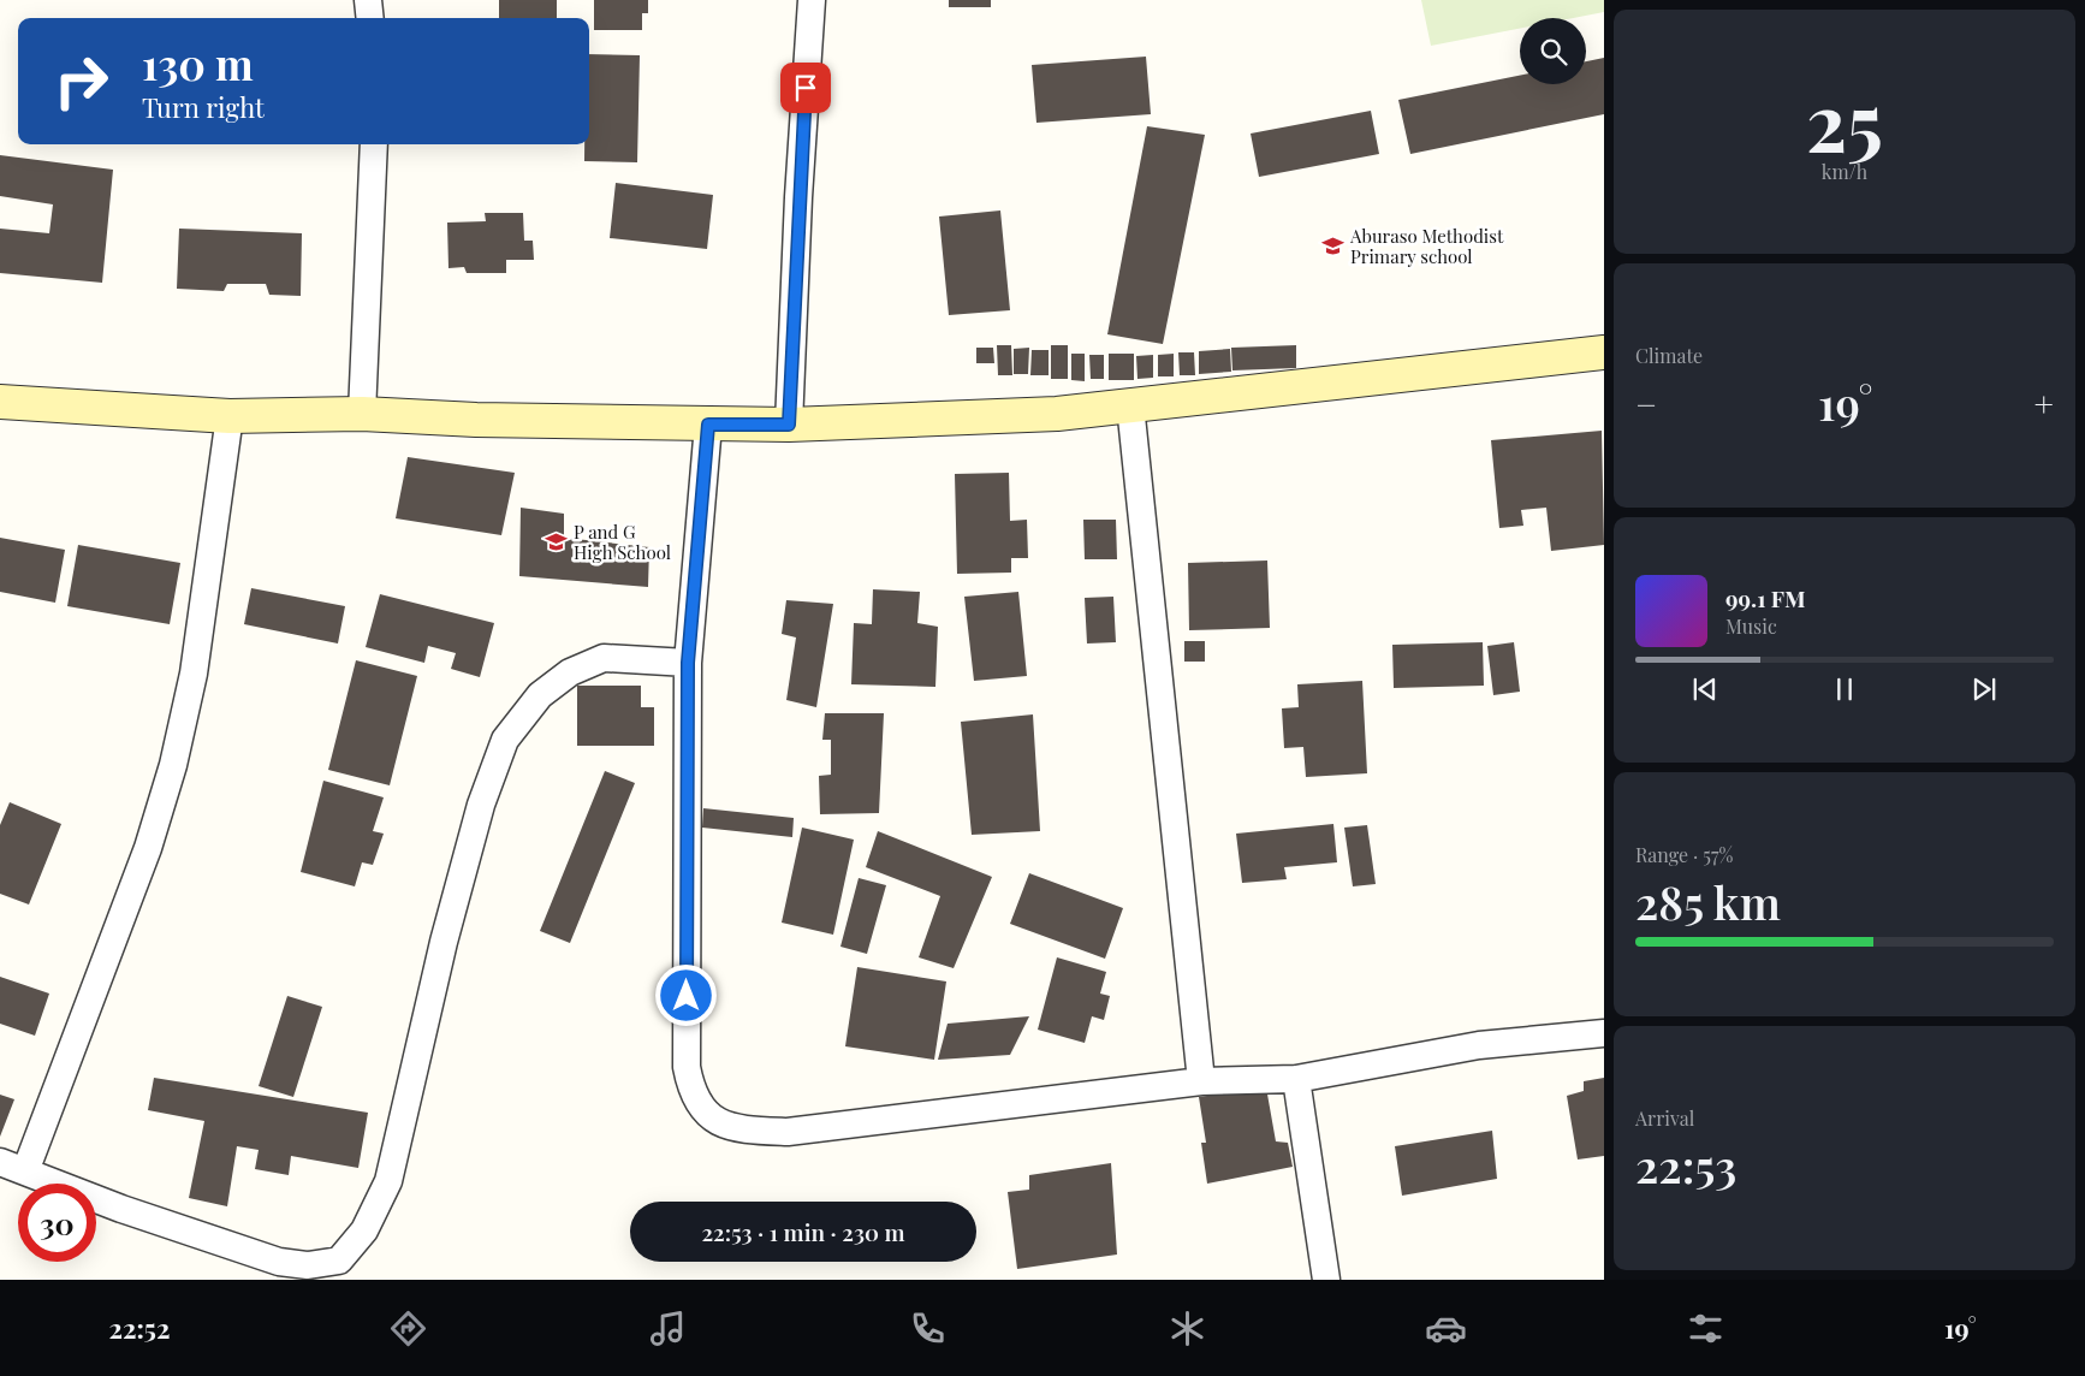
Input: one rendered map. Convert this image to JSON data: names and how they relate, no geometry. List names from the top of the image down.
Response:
{
  "places": {
    "school or university": ["Aburaso Methodist Primary school", "P and G High School"]
  },
  "page": {
    "tile": [
      ["25", "km/h"],
      "Climate",
      ["Range · 57%", "285 km"],
      ["Arrival", "22:53"]
    ],
    "turn": ["130 m", "Turn right"],
    "heat": ["−", "19°", "+"],
    "song": ["99.1 FM", "Music"],
    "limit": "30",
    "trip": "22:53 · 1 min · 230 m",
    "tabs": ["22:52", "19°"]
  }
}
